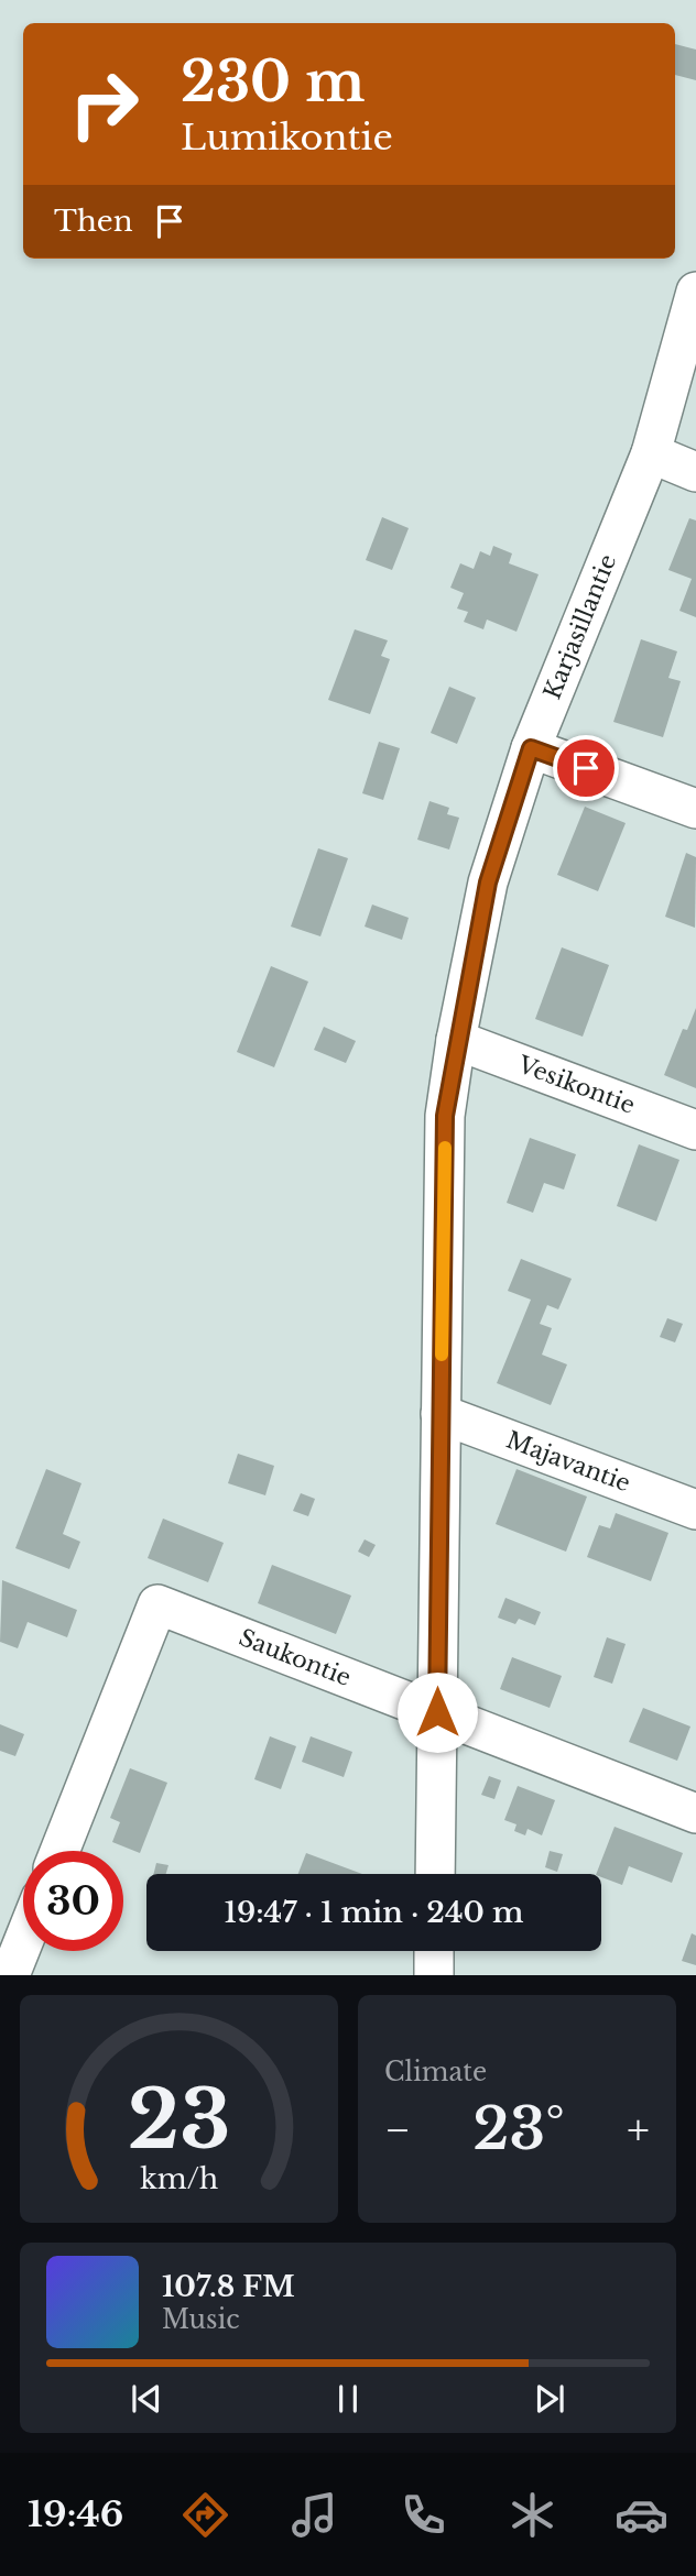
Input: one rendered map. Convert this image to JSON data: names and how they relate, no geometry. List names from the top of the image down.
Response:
{
  "streets": {
    "street": [
      "Karjasillantie",
      "Vesikontie",
      "Majavantie",
      "Saukontie"
    ]
  },
  "crossings": [
    ["Karjasillantie", "Vesikontie"],
    ["Karjasillantie", "Majavantie"],
    ["Karjasillantie", "Saukontie"]
  ],
  "page": {
    "turn": ["230 m", "Lumikontie"],
    "then": "Then",
    "limit": "30",
    "trip": "19:47 · 1 min · 240 m",
    "tile": "Climate",
    "heat": ["−", "23°", "+"],
    "song": ["107.8 FM", "Music"],
    "tabs": "19:46",
    "gauge": ["23", "km/h"]
  }
}
